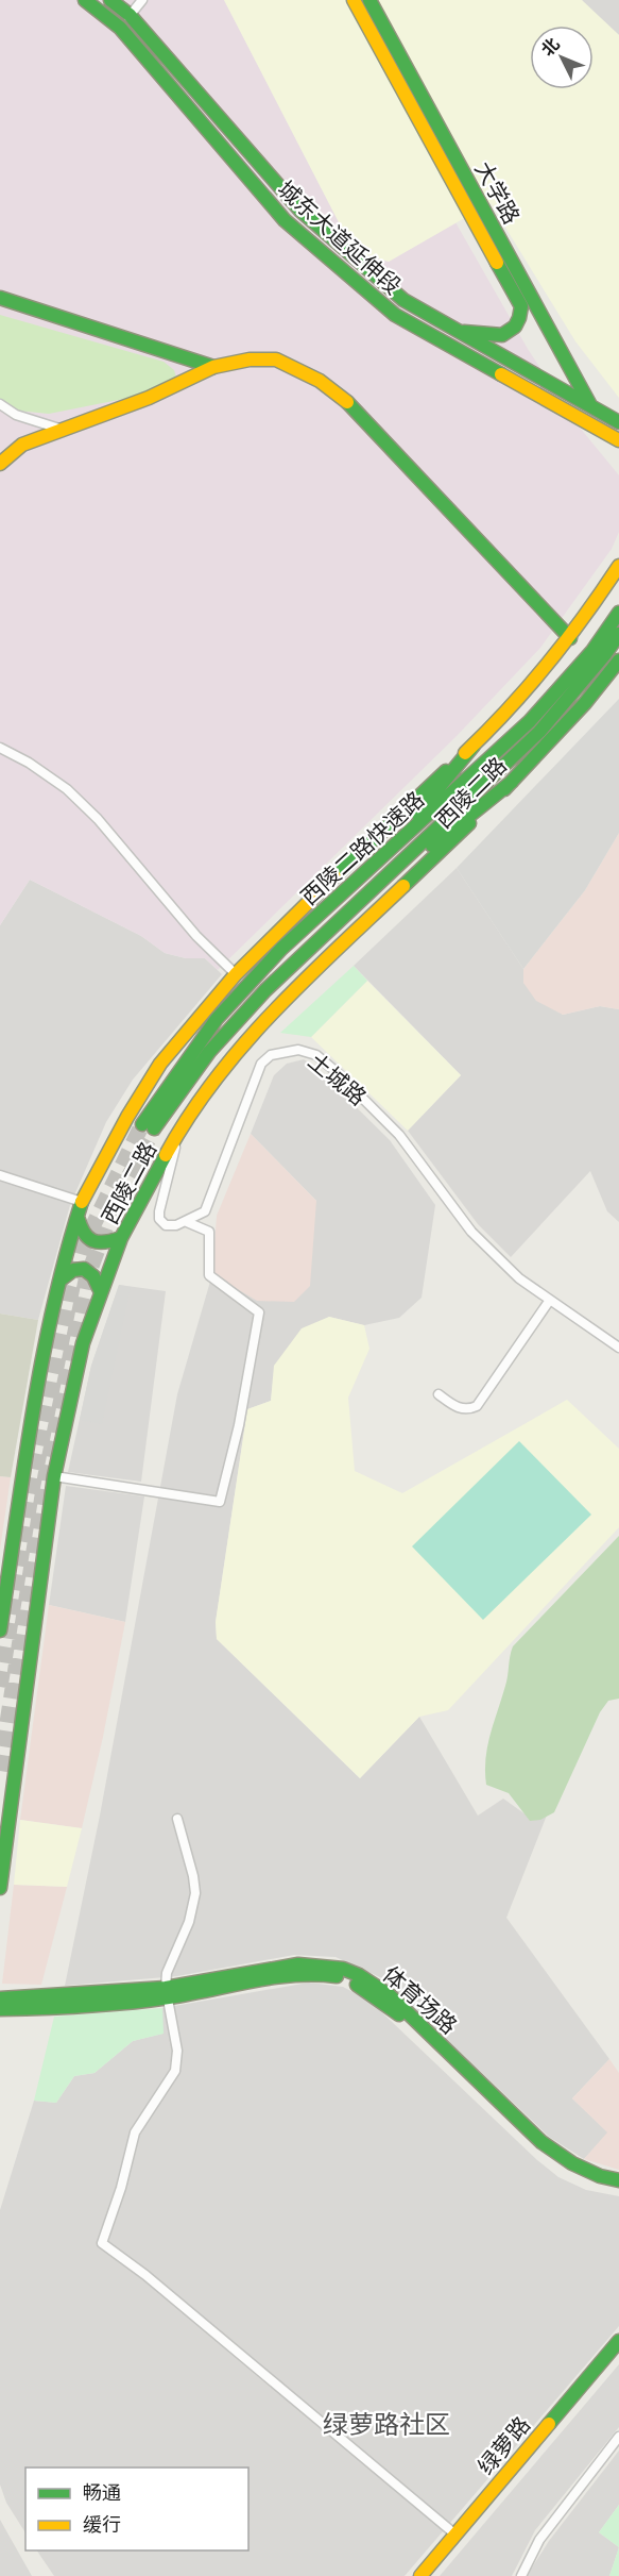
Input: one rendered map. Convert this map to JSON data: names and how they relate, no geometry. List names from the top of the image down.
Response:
{
  "streets": {
    "main road": [
      "大学路",
      "城东大道延伸段",
      "西陵二路",
      "西陵二路快速路",
      "体育场路",
      "绿萝路"
    ],
    "street": ["土城路"]
  },
  "crossings": [
    ["大学路", "城东大道延伸段"]
  ],
  "districts": ["绿萝路社区"],
  "legend": ["畅通", "缓行"],
  "north": "top left"
}
